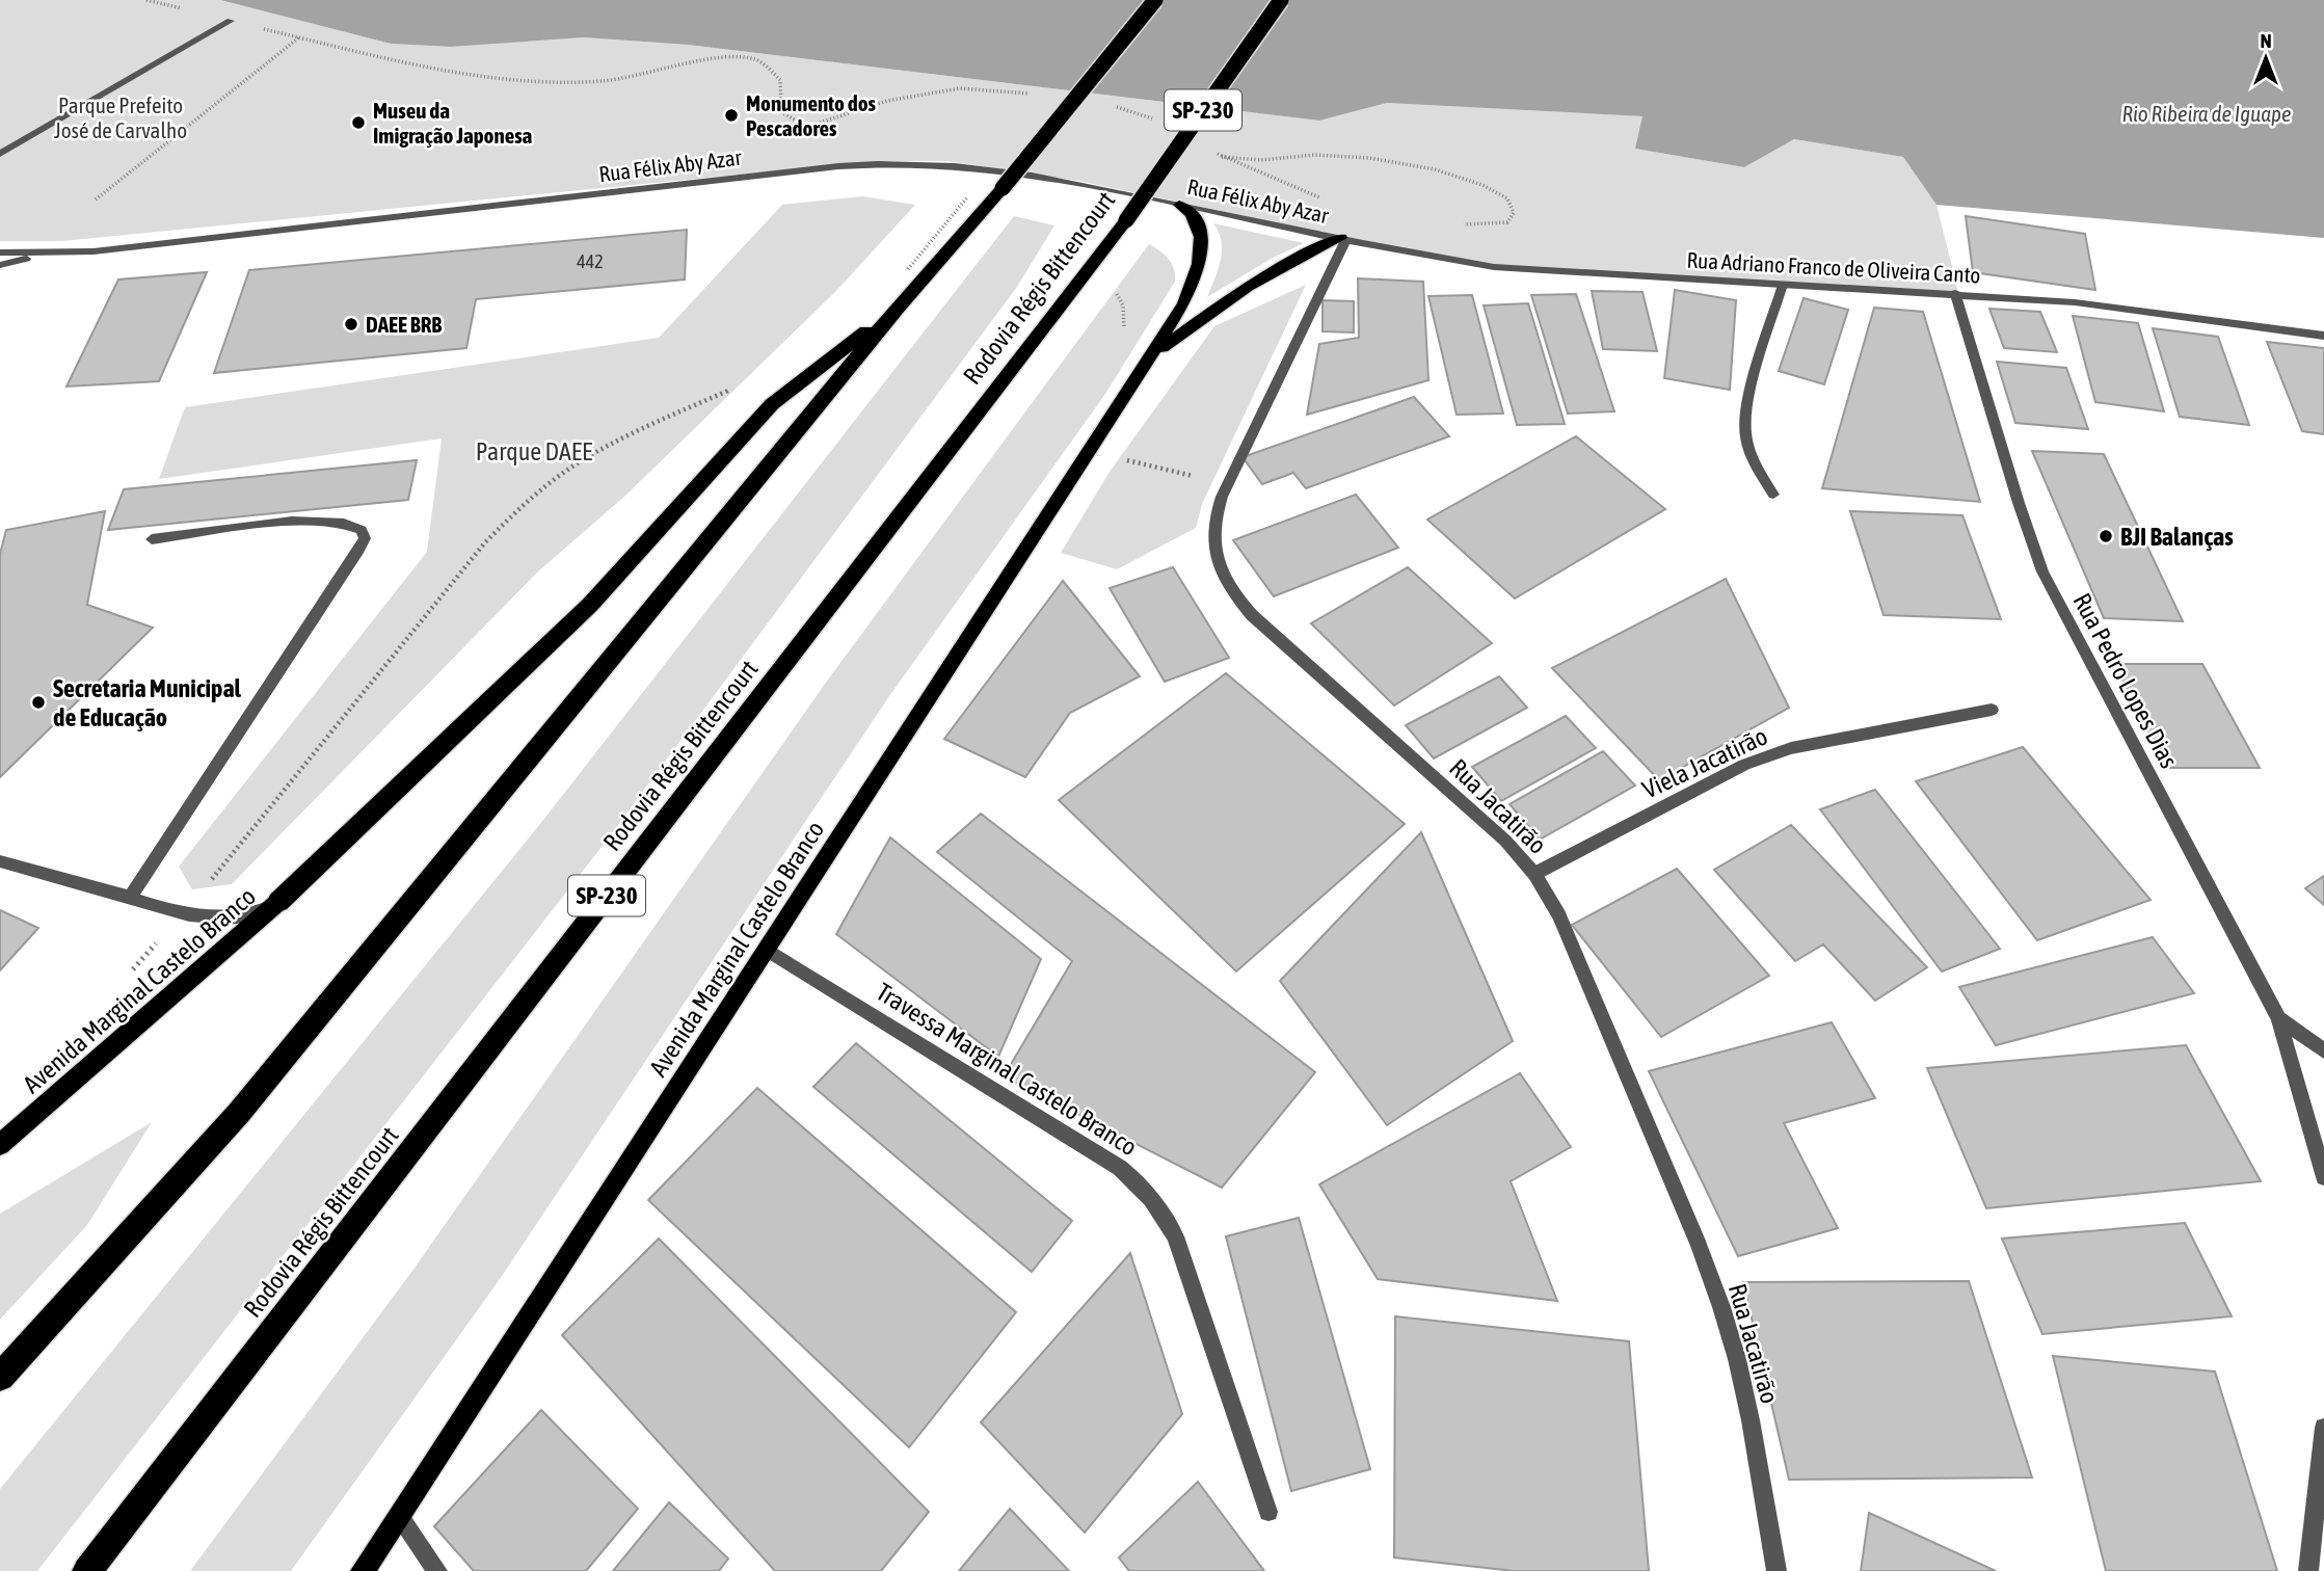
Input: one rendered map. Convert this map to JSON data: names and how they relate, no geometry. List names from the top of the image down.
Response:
{
  "streets": {
    "highway": ["SP-230", "Rodovia Régis Bittencourt"],
    "main road": ["Avenida Marginal Castelo Branco"],
    "street": [
      "Rua Félix Aby Azar",
      "Rua Adriano Franco de Oliveira Canto",
      "Rua Pedro Lopes Dias",
      "Viela Jacatirão",
      "Rua Jacatirão",
      "Travessa Marginal Castelo Branco"
    ]
  },
  "crossings": [
    ["Rua Félix Aby Azar", "Rua Adriano Franco de Oliveira Canto"],
    ["Rua Félix Aby Azar", "Rua Jacatirão"],
    ["Rua Félix Aby Azar", "Avenida Marginal Castelo Branco"],
    ["Rua Adriano Franco de Oliveira Canto", "Rua Pedro Lopes Dias"],
    ["Rua Adriano Franco de Oliveira Canto", "Rua Jacatirão"],
    ["Rua Adriano Franco de Oliveira Canto", "Avenida Marginal Castelo Branco"],
    ["Viela Jacatirão", "Rua Jacatirão"],
    ["Rua Jacatirão", "Avenida Marginal Castelo Branco"],
    ["Avenida Marginal Castelo Branco", "Travessa Marginal Castelo Branco"]
  ],
  "water": ["Rio Ribeira de Iguape"],
  "parks": ["Parque Prefeito José de Carvalho", "Parque DAEE"],
  "places": [
    "Monumento dos Pescadores",
    "Museu da Imigração Japonesa",
    "DAEE BRB",
    "BJI Balanças",
    "Secretaria Municipal de Educação"
  ],
  "house_numbers": ["442"],
  "north": "top"
}
